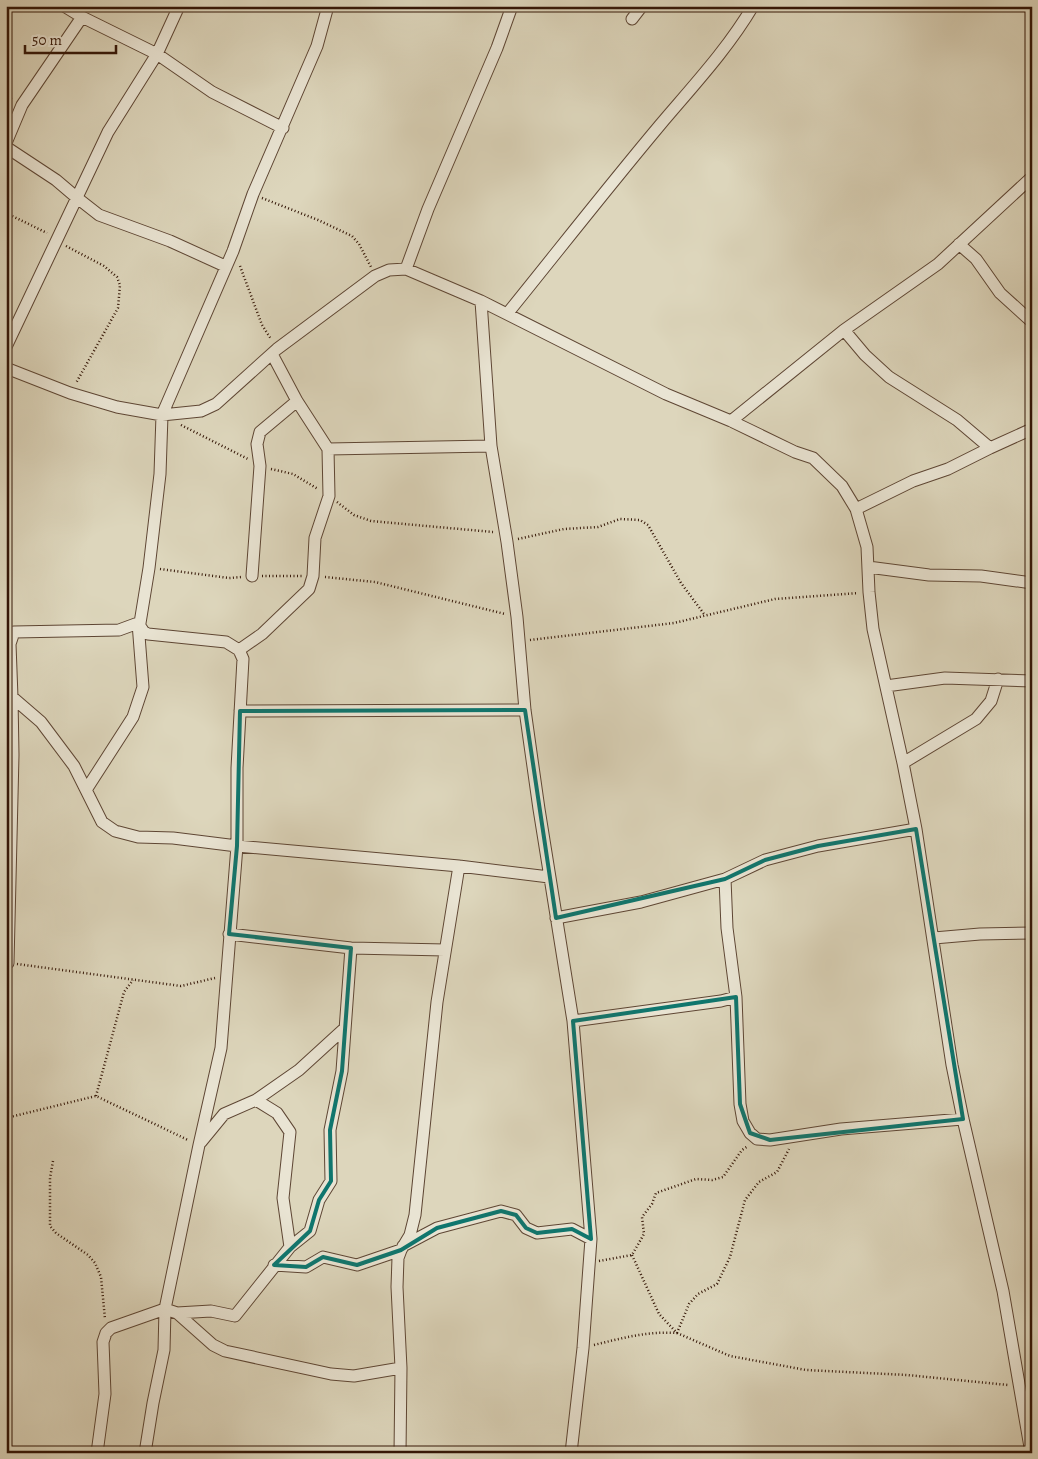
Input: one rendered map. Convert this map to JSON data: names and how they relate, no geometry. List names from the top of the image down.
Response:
{
  "scale_bar": "50 m"
}
